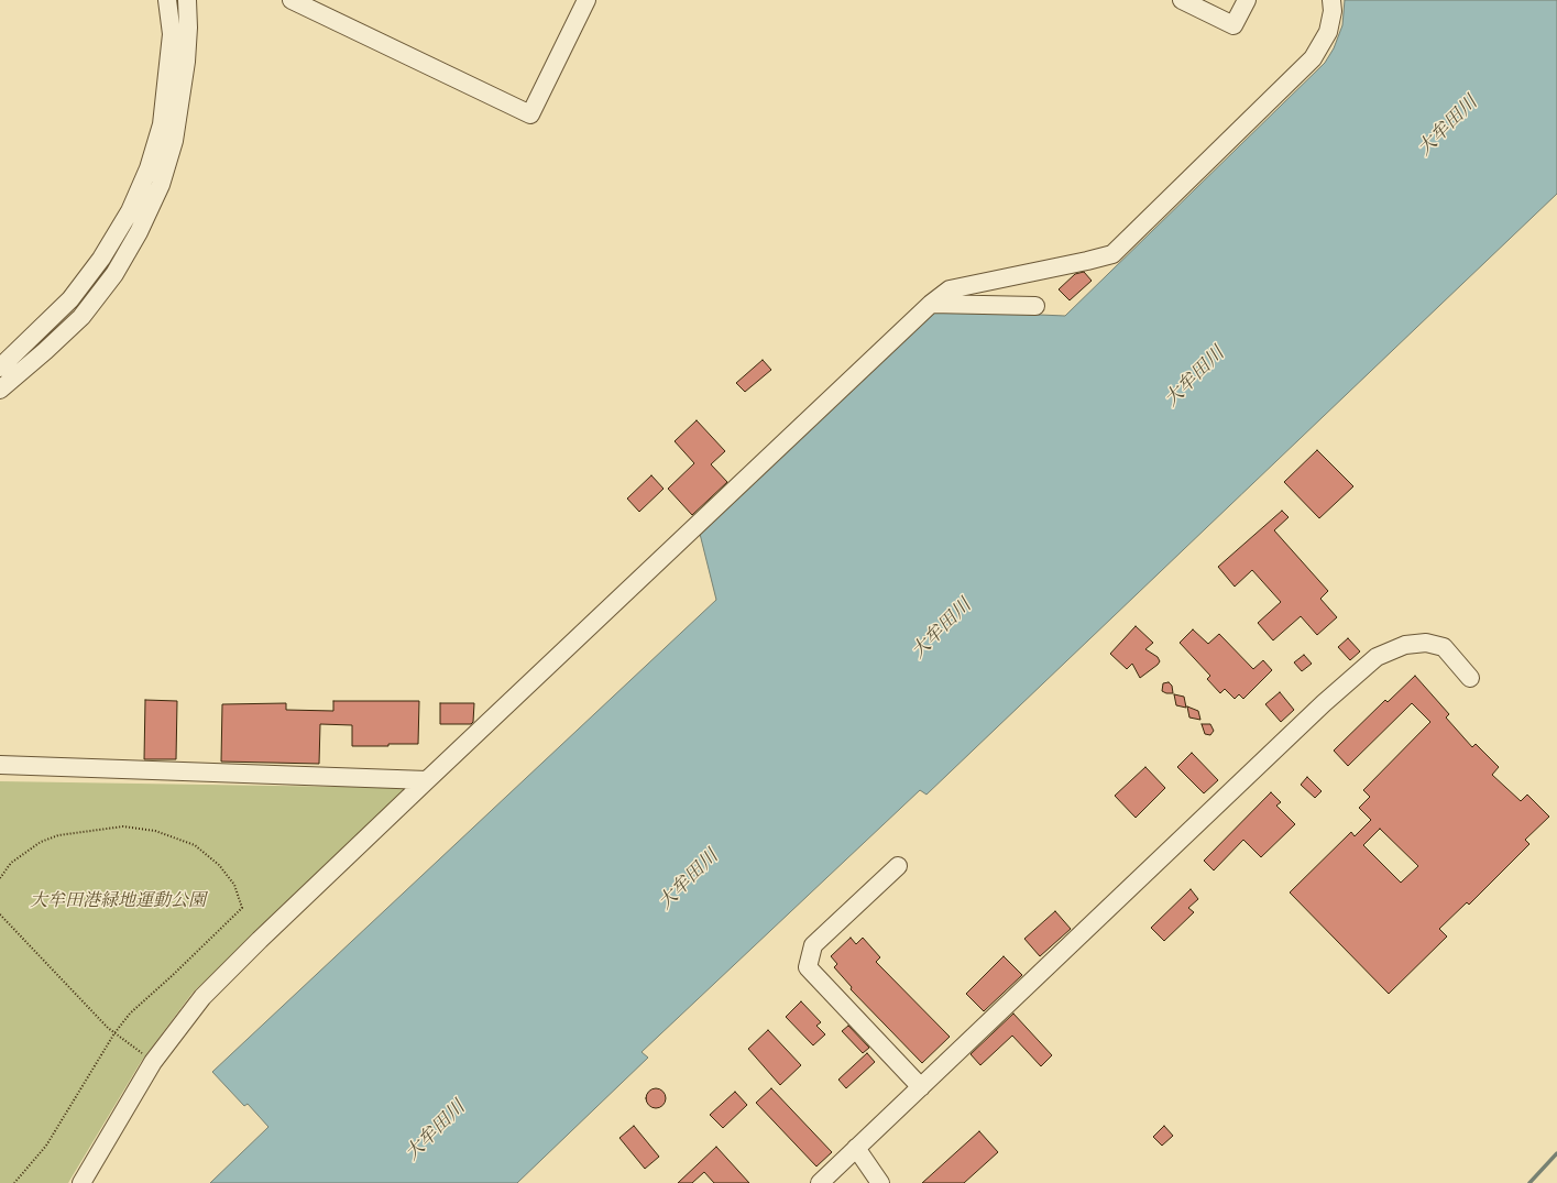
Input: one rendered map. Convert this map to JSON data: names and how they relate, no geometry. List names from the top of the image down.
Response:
{
  "water": ["大牟田川"],
  "parks": ["大牟田港緑地運動公園"]
}
